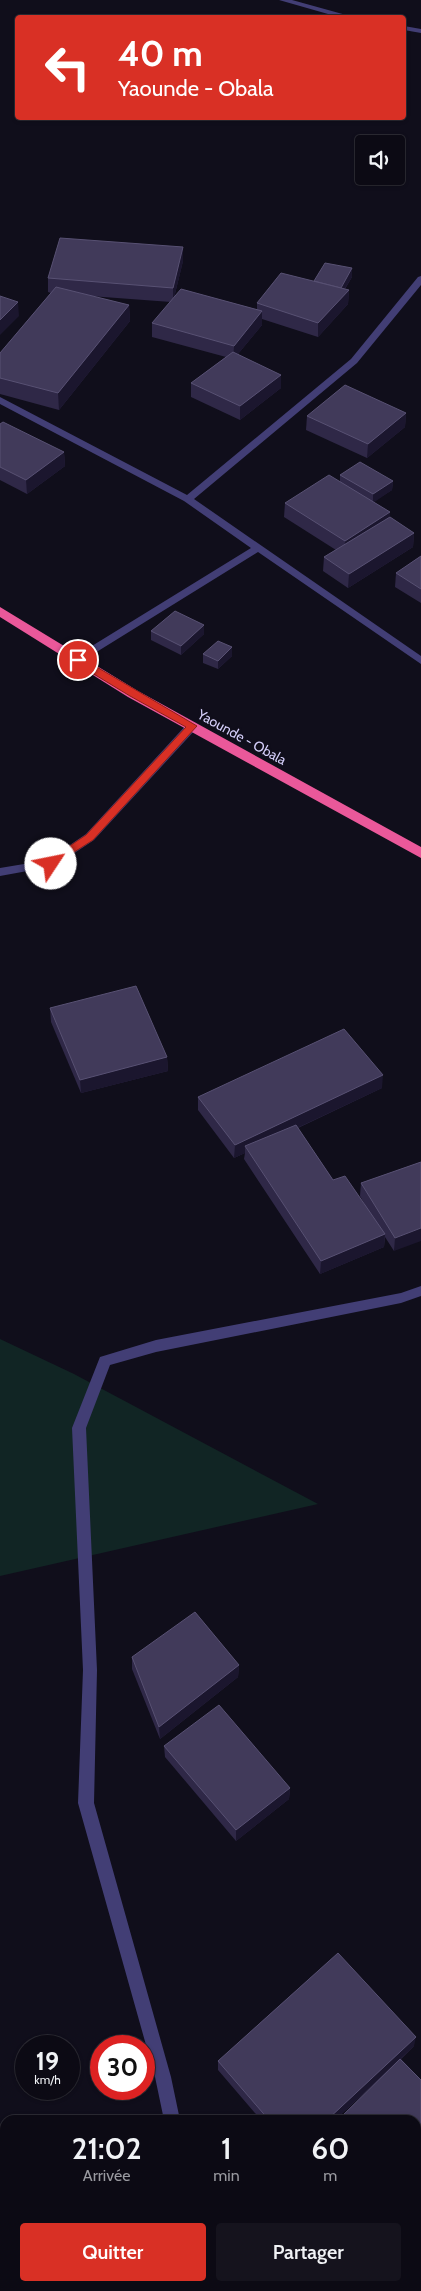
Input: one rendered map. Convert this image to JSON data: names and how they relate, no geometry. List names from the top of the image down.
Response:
{
  "streets": {
    "highway": ["Yaounde - Obala"]
  },
  "page": {
    "turn": ["40 m", "Yaounde - Obala"],
    "speed": "19 km/h",
    "limit": "30",
    "eta": [
      "21:02",
      "Arrivée",
      "1",
      "min",
      "60",
      "m"
    ],
    "buttons": ["Quitter", "Partager"]
  }
}
